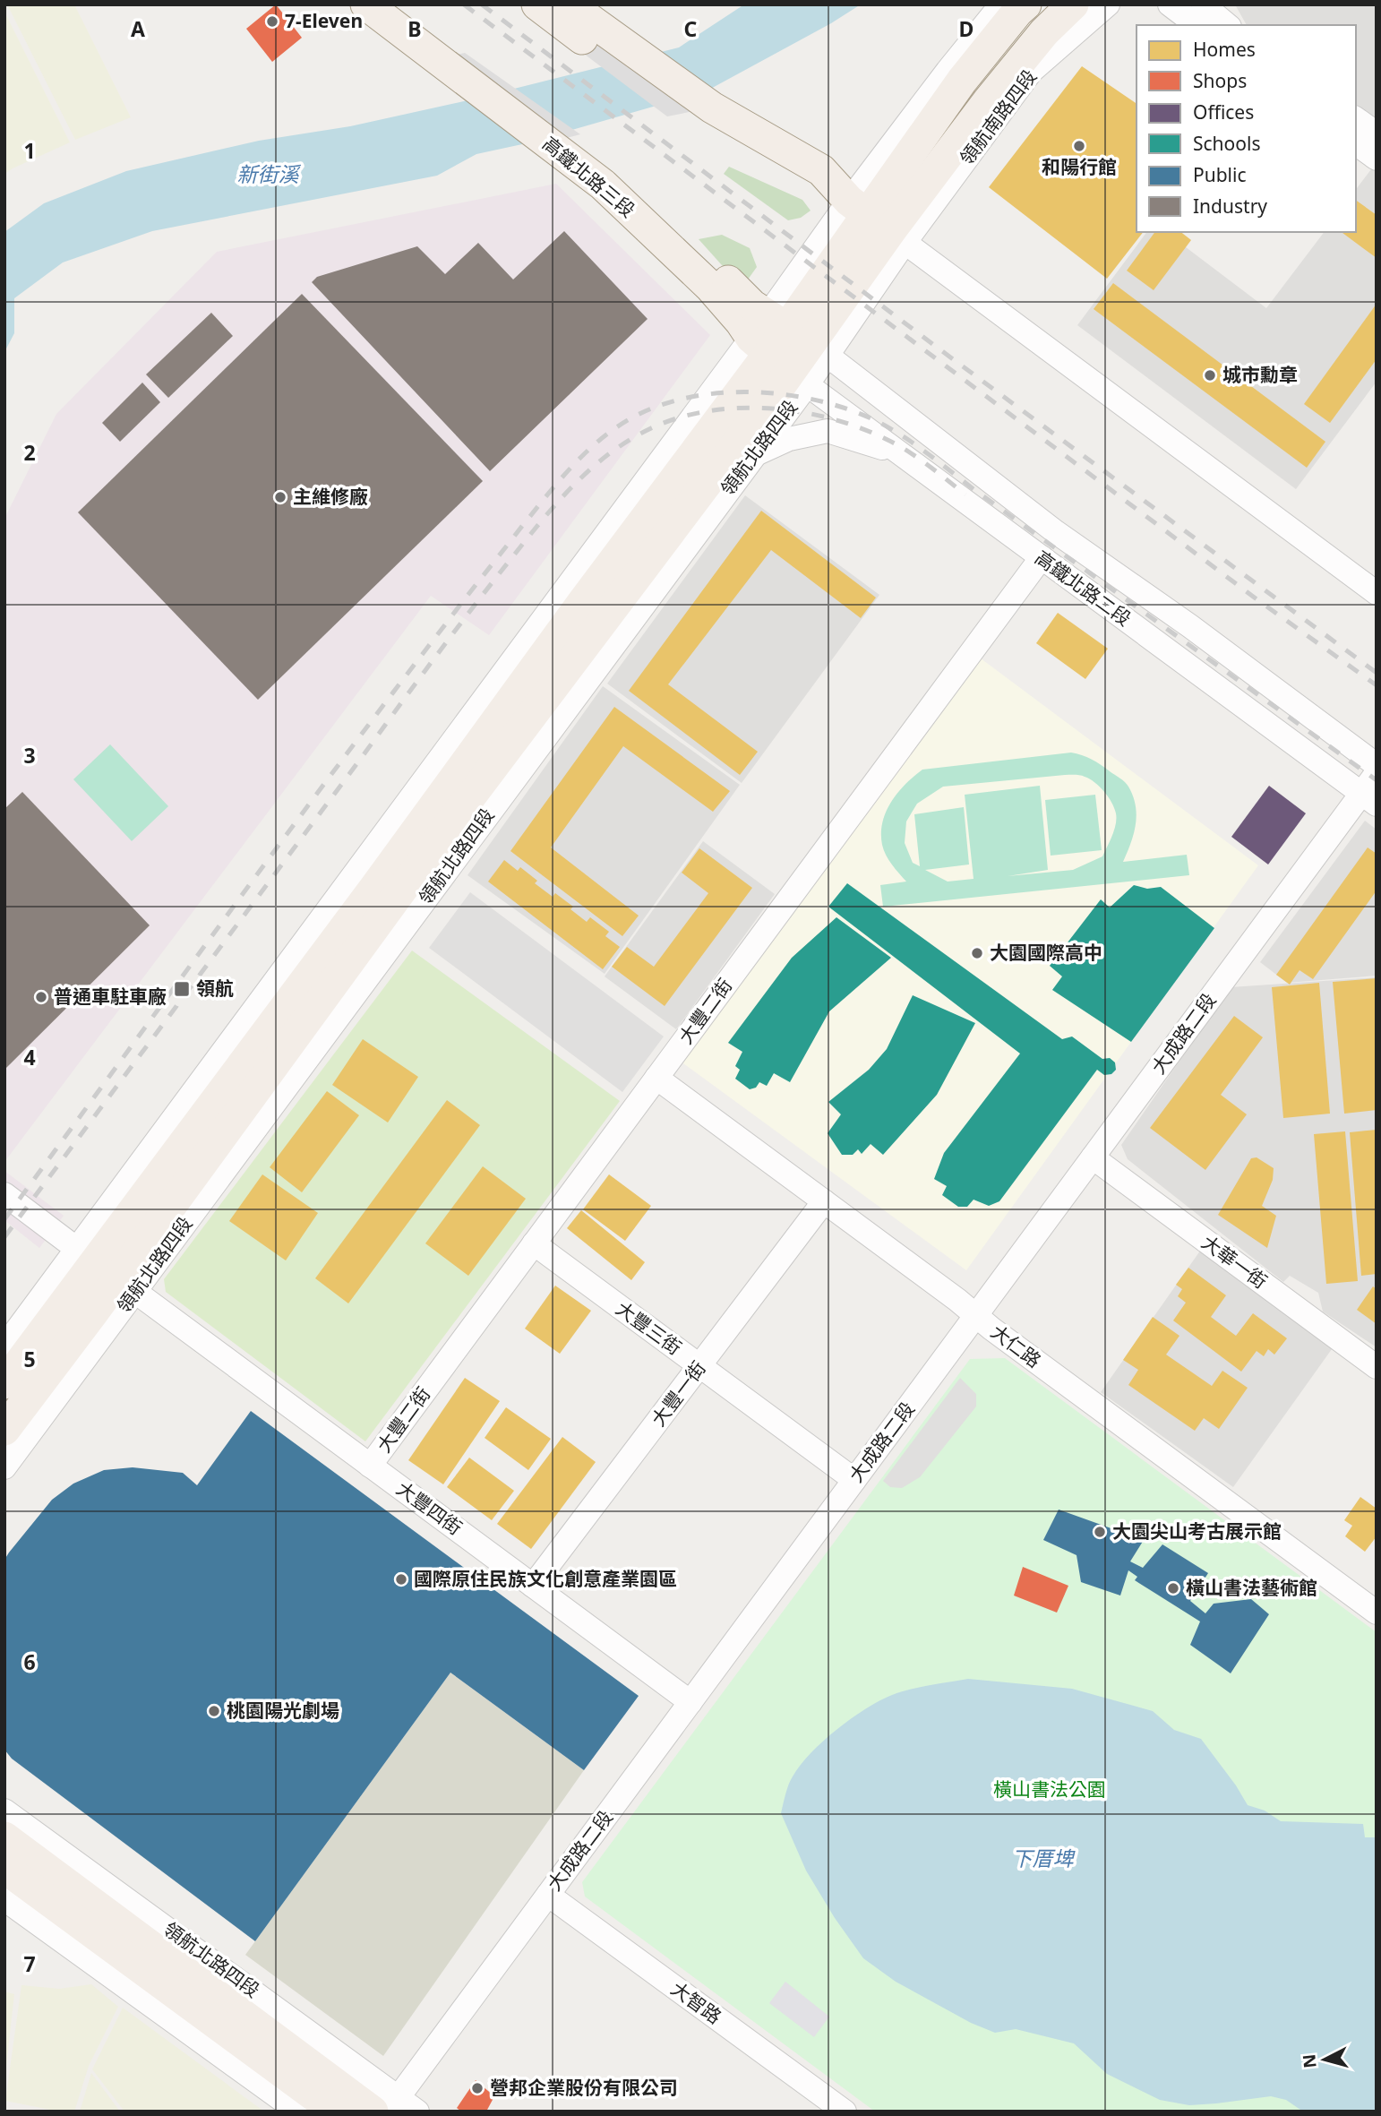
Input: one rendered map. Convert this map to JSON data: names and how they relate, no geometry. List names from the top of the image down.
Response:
{
  "streets": {
    "main road": ["領航南路四段", "高鐵北路三段", "領航北路四段"],
    "street": [
      "高鐵北路二段",
      "大豐二街",
      "大成路二段",
      "大華一街",
      "大豐三街",
      "大仁路",
      "大豐一街",
      "大豐四街",
      "大智路"
    ]
  },
  "crossings": [
    ["領航南路四段", "領航北路四段"],
    ["高鐵北路三段", "領航北路四段"],
    ["高鐵北路三段", "高鐵北路二段"],
    ["領航北路四段", "高鐵北路二段"],
    ["領航北路四段", "大成路二段"],
    ["領航北路四段", "大豐四街"],
    ["高鐵北路二段", "大豐二街"],
    ["高鐵北路二段", "大成路二段"],
    ["大豐二街", "大豐三街"],
    ["大豐二街", "大仁路"],
    ["大豐二街", "大豐四街"],
    ["大成路二段", "大華一街"],
    ["大成路二段", "大豐三街"],
    ["大成路二段", "大仁路"],
    ["大成路二段", "大豐四街"],
    ["大成路二段", "大智路"],
    ["大豐三街", "大豐一街"],
    ["大仁路", "大豐一街"],
    ["大豐一街", "大豐四街"]
  ],
  "water": ["新街溪", "下厝埤"],
  "parks": ["橫山書法公園"],
  "places": {
    "other": [
      "7-Eleven",
      "和陽行館",
      "城市勳章",
      "主維修廠",
      "大園國際高中",
      "普通車駐車廠",
      "大園尖山考古展示館",
      "國際原住民族文化創意產業園區",
      "橫山書法藝術館",
      "桃園陽光劇場",
      "營邦企業股份有限公司"
    ],
    "transit": ["領航"]
  },
  "legend": [
    "Homes",
    "Shops",
    "Offices",
    "Schools",
    "Public",
    "Industry"
  ],
  "north": "left",
  "grid": {
    "columns": [
      "A",
      "B",
      "C",
      "D"
    ],
    "rows": [
      "1",
      "2",
      "3",
      "4",
      "5",
      "6",
      "7"
    ]
  }
}
